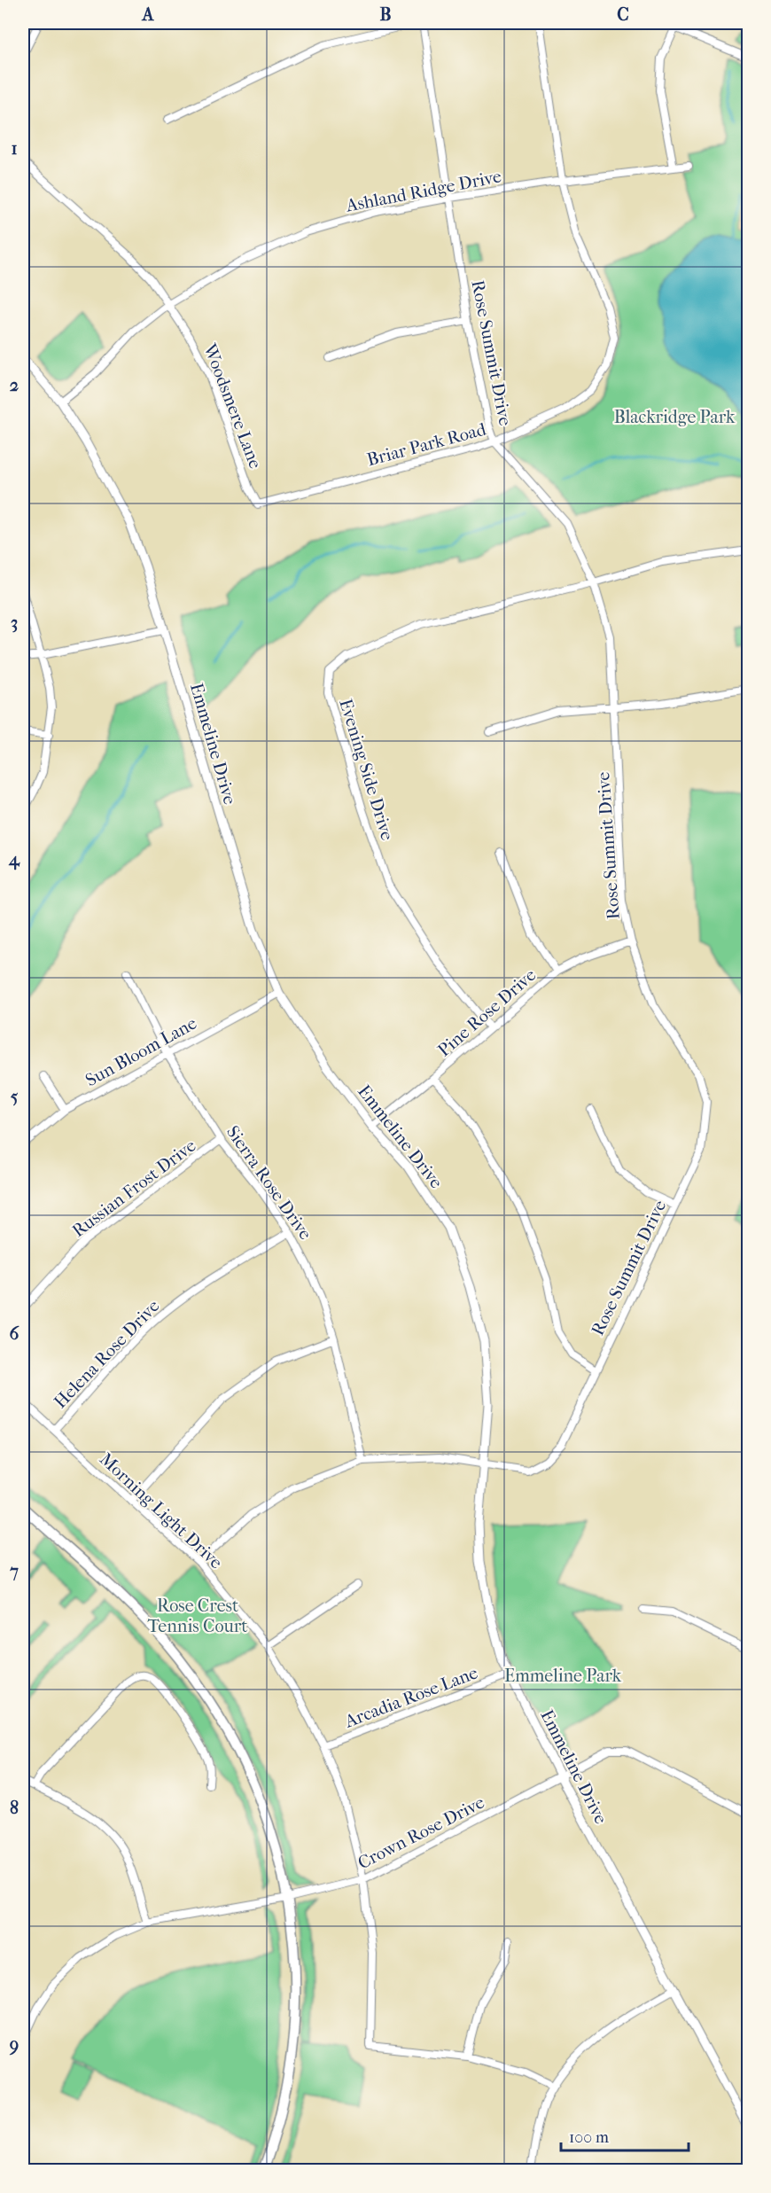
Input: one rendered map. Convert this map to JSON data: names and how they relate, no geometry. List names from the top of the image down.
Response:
{
  "streets": {
    "street": [
      "Ashland Ridge Drive",
      "Rose Summit Drive",
      "Woodsmere Lane",
      "Briar Park Road",
      "Emmeline Drive",
      "Evening Side Drive",
      "Pine Rose Drive",
      "Sun Bloom Lane",
      "Sierra Rose Drive",
      "Russian Frost Drive",
      "Helena Rose Drive",
      "Morning Light Drive",
      "Arcadia Rose Lane",
      "Crown Rose Drive"
    ]
  },
  "crossings": [
    ["Ashland Ridge Drive", "Rose Summit Drive"],
    ["Ashland Ridge Drive", "Woodsmere Lane"],
    ["Ashland Ridge Drive", "Briar Park Road"],
    ["Ashland Ridge Drive", "Emmeline Drive"],
    ["Rose Summit Drive", "Briar Park Road"],
    ["Rose Summit Drive", "Emmeline Drive"],
    ["Rose Summit Drive", "Evening Side Drive"],
    ["Rose Summit Drive", "Pine Rose Drive"],
    ["Rose Summit Drive", "Sierra Rose Drive"],
    ["Rose Summit Drive", "Morning Light Drive"],
    ["Woodsmere Lane", "Briar Park Road"],
    ["Emmeline Drive", "Pine Rose Drive"],
    ["Emmeline Drive", "Sun Bloom Lane"],
    ["Emmeline Drive", "Arcadia Rose Lane"],
    ["Emmeline Drive", "Crown Rose Drive"],
    ["Evening Side Drive", "Pine Rose Drive"],
    ["Sun Bloom Lane", "Sierra Rose Drive"],
    ["Sierra Rose Drive", "Russian Frost Drive"],
    ["Sierra Rose Drive", "Helena Rose Drive"],
    ["Helena Rose Drive", "Morning Light Drive"],
    ["Morning Light Drive", "Arcadia Rose Lane"],
    ["Morning Light Drive", "Crown Rose Drive"]
  ],
  "parks": ["Blackridge Park", "Rose Crest Tennis Court", "Emmeline Park"],
  "scale_bar": "100 m",
  "grid": {
    "columns": ["A", "B", "C"],
    "rows": [
      "1",
      "2",
      "3",
      "4",
      "5",
      "6",
      "7",
      "8",
      "9"
    ]
  }
}
